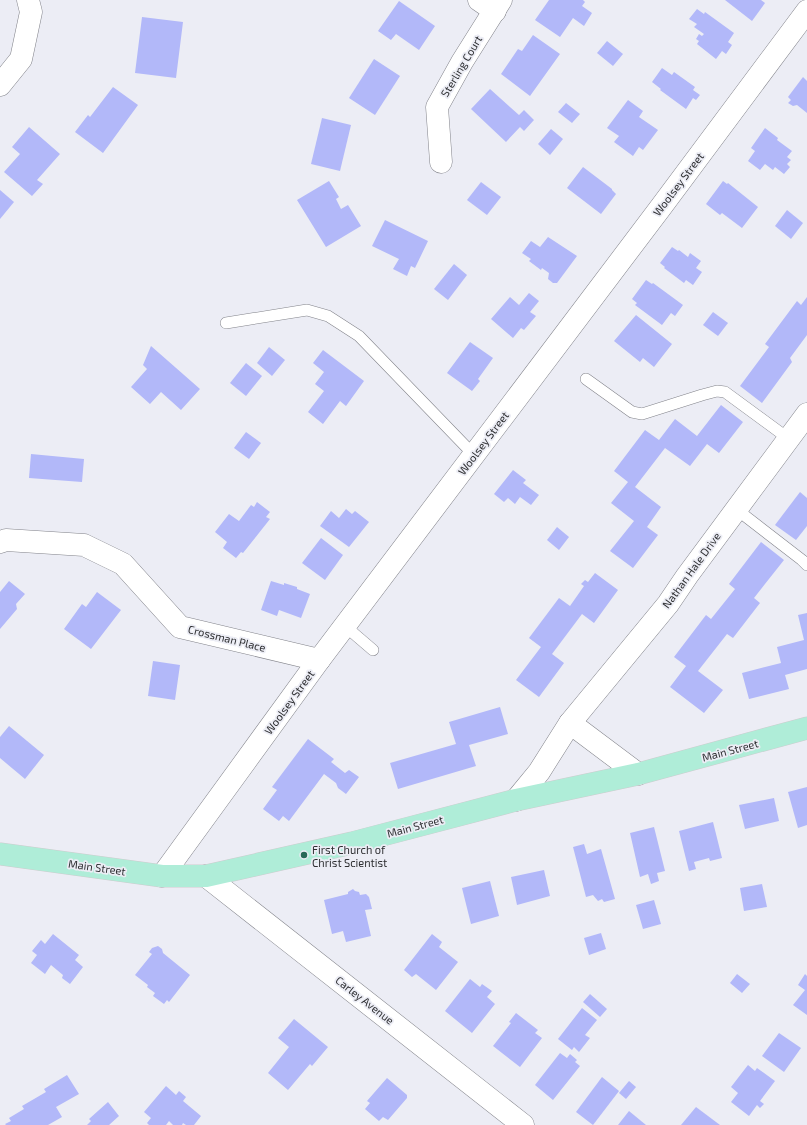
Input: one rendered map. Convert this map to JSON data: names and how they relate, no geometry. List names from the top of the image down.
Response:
{
  "streets": {
    "main road": ["Main Street"],
    "street": [
      "Sterling Court",
      "Woolsey Street",
      "Nathan Hale Drive",
      "Crossman Place",
      "Carley Avenue"
    ]
  },
  "crossings": [
    ["Woolsey Street", "Crossman Place"],
    ["Woolsey Street", "Main Street"],
    ["Nathan Hale Drive", "Main Street"],
    ["Main Street", "Carley Avenue"]
  ],
  "places": ["First Church of Christ Scientist"]
}
